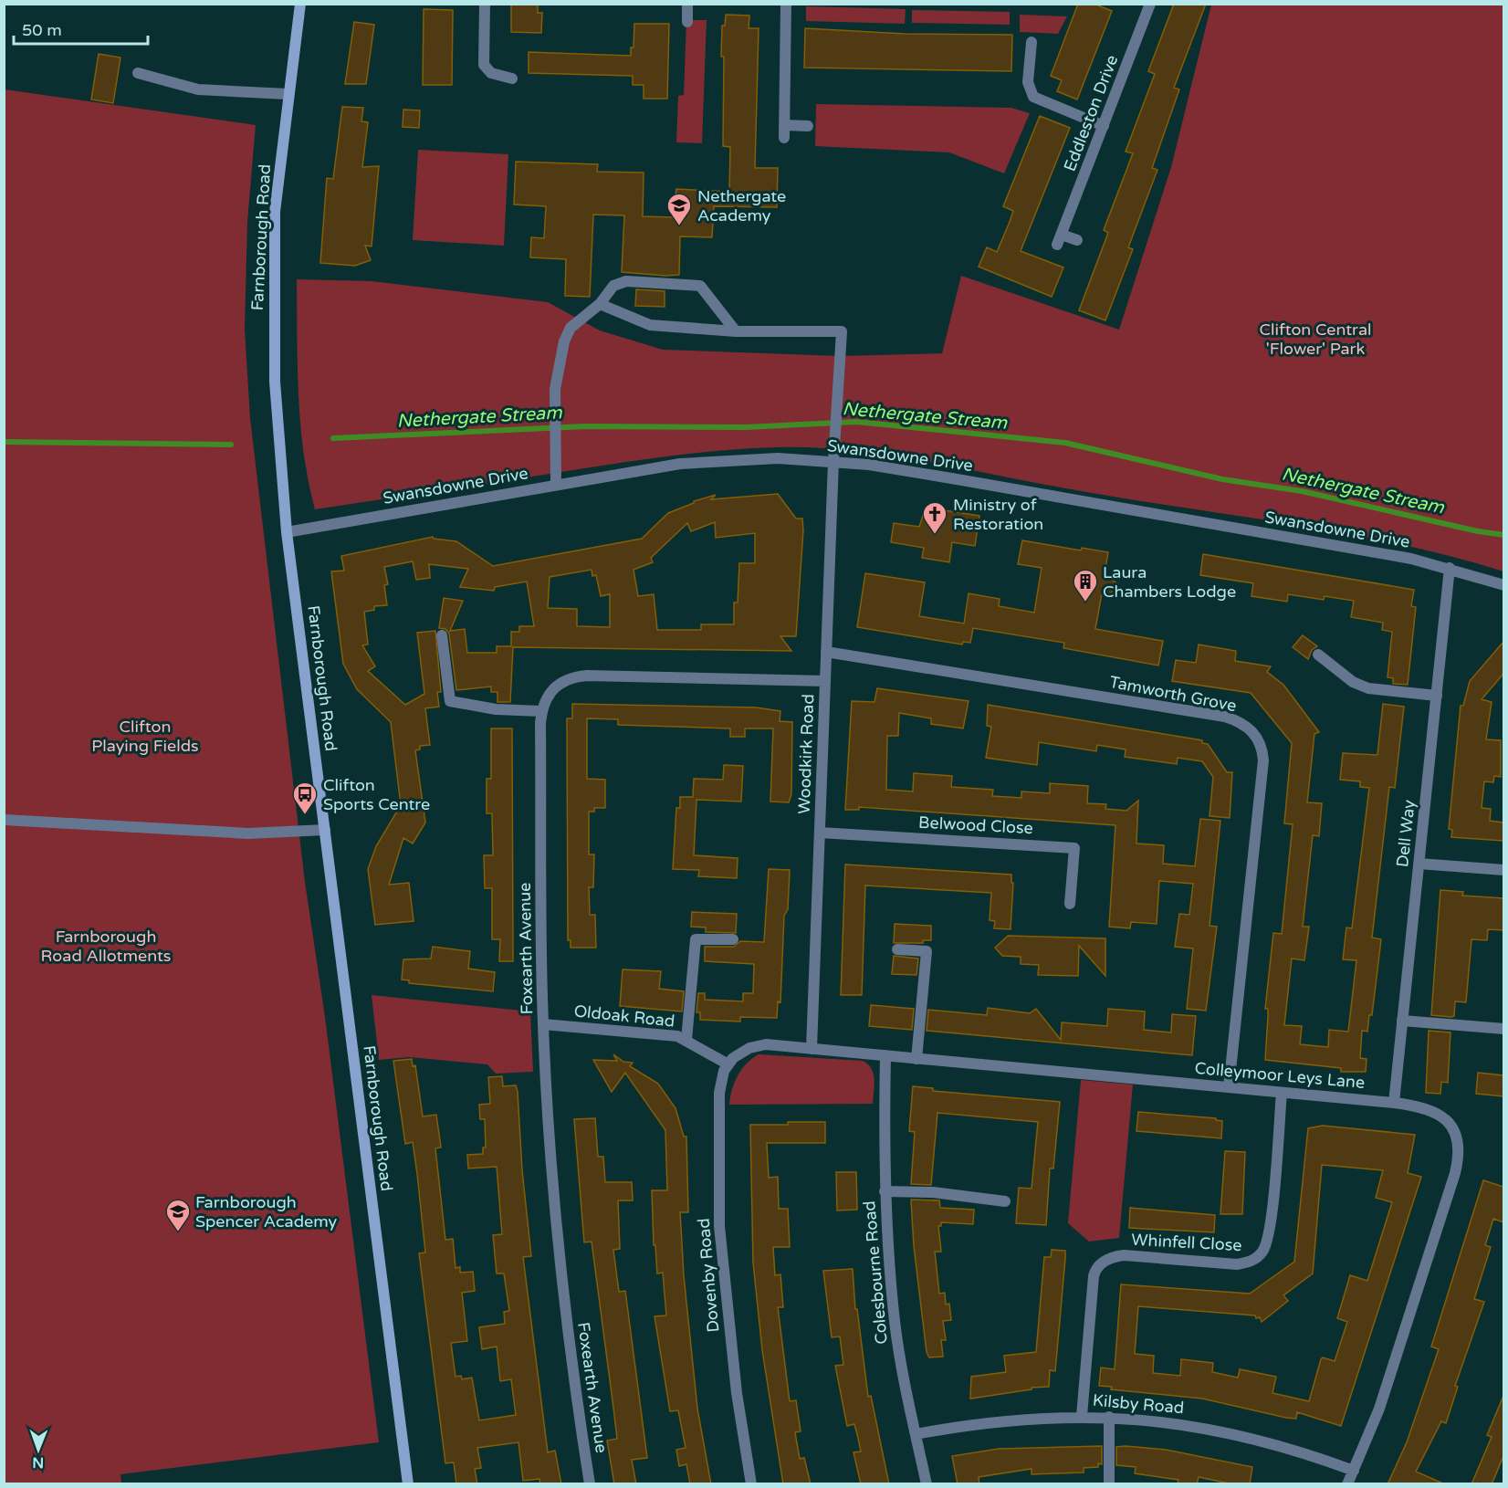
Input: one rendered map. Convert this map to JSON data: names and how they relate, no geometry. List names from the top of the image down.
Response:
{
  "streets": {
    "street": [
      "Eddleston Drive",
      "Farnborough Road",
      "Swansdowne Drive",
      "Tamworth Grove",
      "Woodkirk Road",
      "Belwood Close",
      "Dell Way",
      "Foxearth Avenue",
      "Oldoak Road",
      "Colleymoor Leys Lane",
      "Whinfell Close",
      "Colesbourne Road",
      "Dovenby Road",
      "Kilsby Road"
    ]
  },
  "crossings": [
    ["Farnborough Road", "Swansdowne Drive"],
    ["Swansdowne Drive", "Woodkirk Road"],
    ["Swansdowne Drive", "Dell Way"],
    ["Tamworth Grove", "Woodkirk Road"],
    ["Tamworth Grove", "Colleymoor Leys Lane"],
    ["Woodkirk Road", "Belwood Close"],
    ["Woodkirk Road", "Foxearth Avenue"],
    ["Woodkirk Road", "Colleymoor Leys Lane"],
    ["Dell Way", "Colleymoor Leys Lane"],
    ["Foxearth Avenue", "Oldoak Road"],
    ["Oldoak Road", "Colleymoor Leys Lane"],
    ["Oldoak Road", "Dovenby Road"],
    ["Colleymoor Leys Lane", "Whinfell Close"],
    ["Colleymoor Leys Lane", "Colesbourne Road"],
    ["Colleymoor Leys Lane", "Dovenby Road"],
    ["Colleymoor Leys Lane", "Kilsby Road"],
    ["Whinfell Close", "Kilsby Road"],
    ["Colesbourne Road", "Kilsby Road"]
  ],
  "water": ["Nethergate Stream"],
  "parks": ["Clifton Central 'Flower' Park", "Clifton Playing Fields", "Farnborough Road Allotments"],
  "places": {
    "school or university": ["Nethergate Academy", "Farnborough Spencer Academy"],
    "church": ["Ministry of Restoration"],
    "building": ["Laura Chambers Lodge"],
    "bus stop": ["Clifton Sports Centre"]
  },
  "scale_bar": "50 m",
  "north": "bottom"
}
